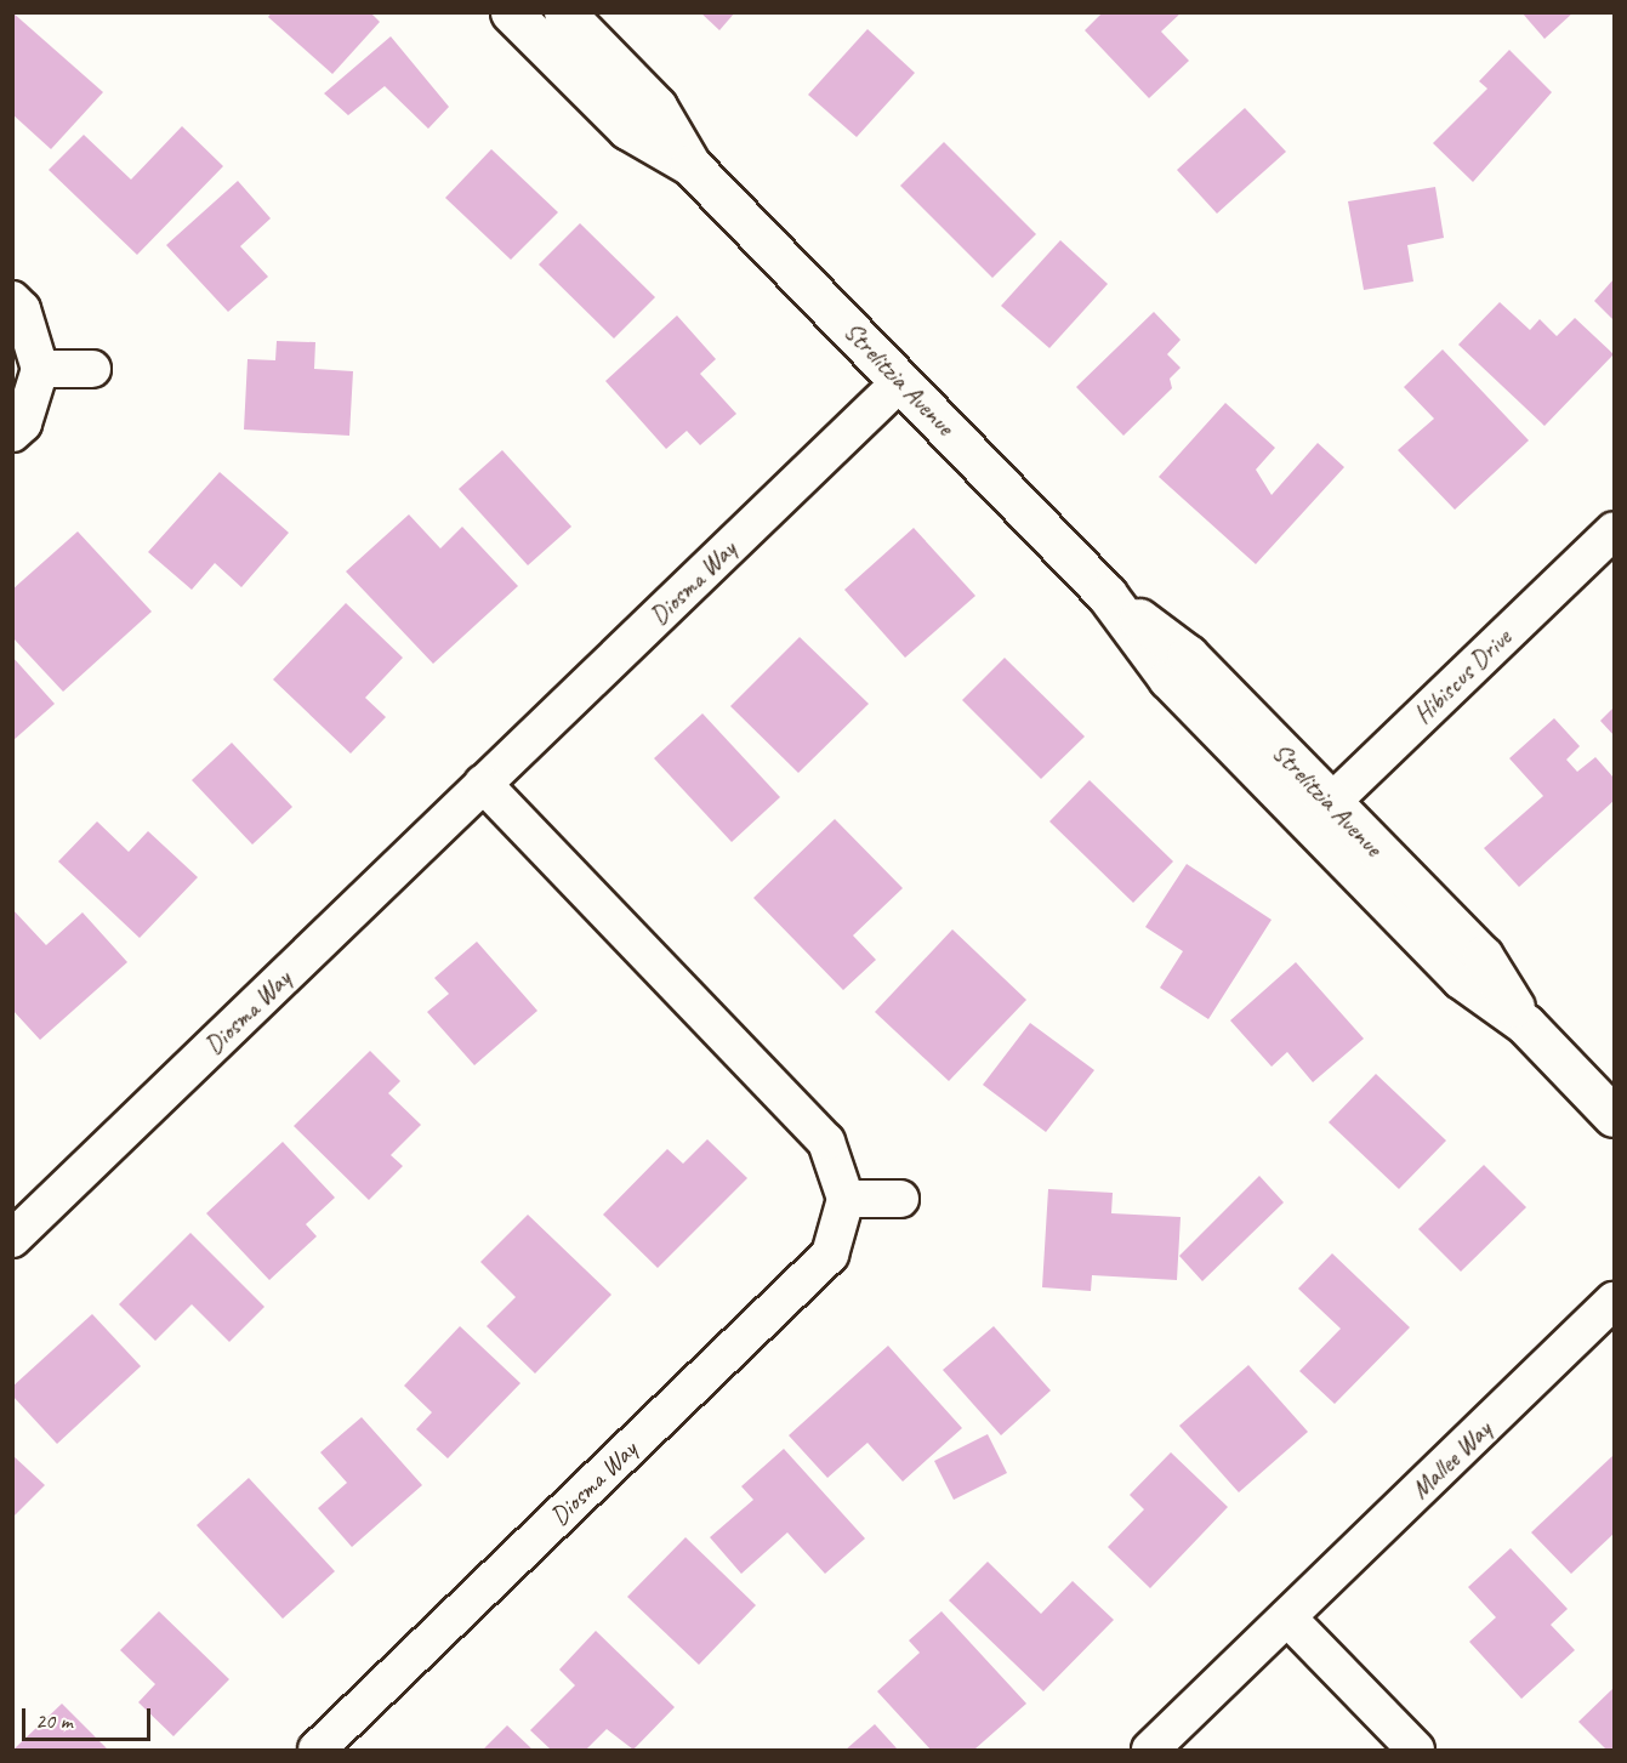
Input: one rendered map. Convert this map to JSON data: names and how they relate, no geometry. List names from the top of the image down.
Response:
{
  "streets": {
    "street": [
      "Strelitzia Avenue",
      "Diosma Way",
      "Hibiscus Drive",
      "Mallee Way"
    ]
  },
  "crossings": [
    ["Strelitzia Avenue", "Diosma Way"],
    ["Strelitzia Avenue", "Hibiscus Drive"]
  ],
  "scale_bar": "20 m"
}
